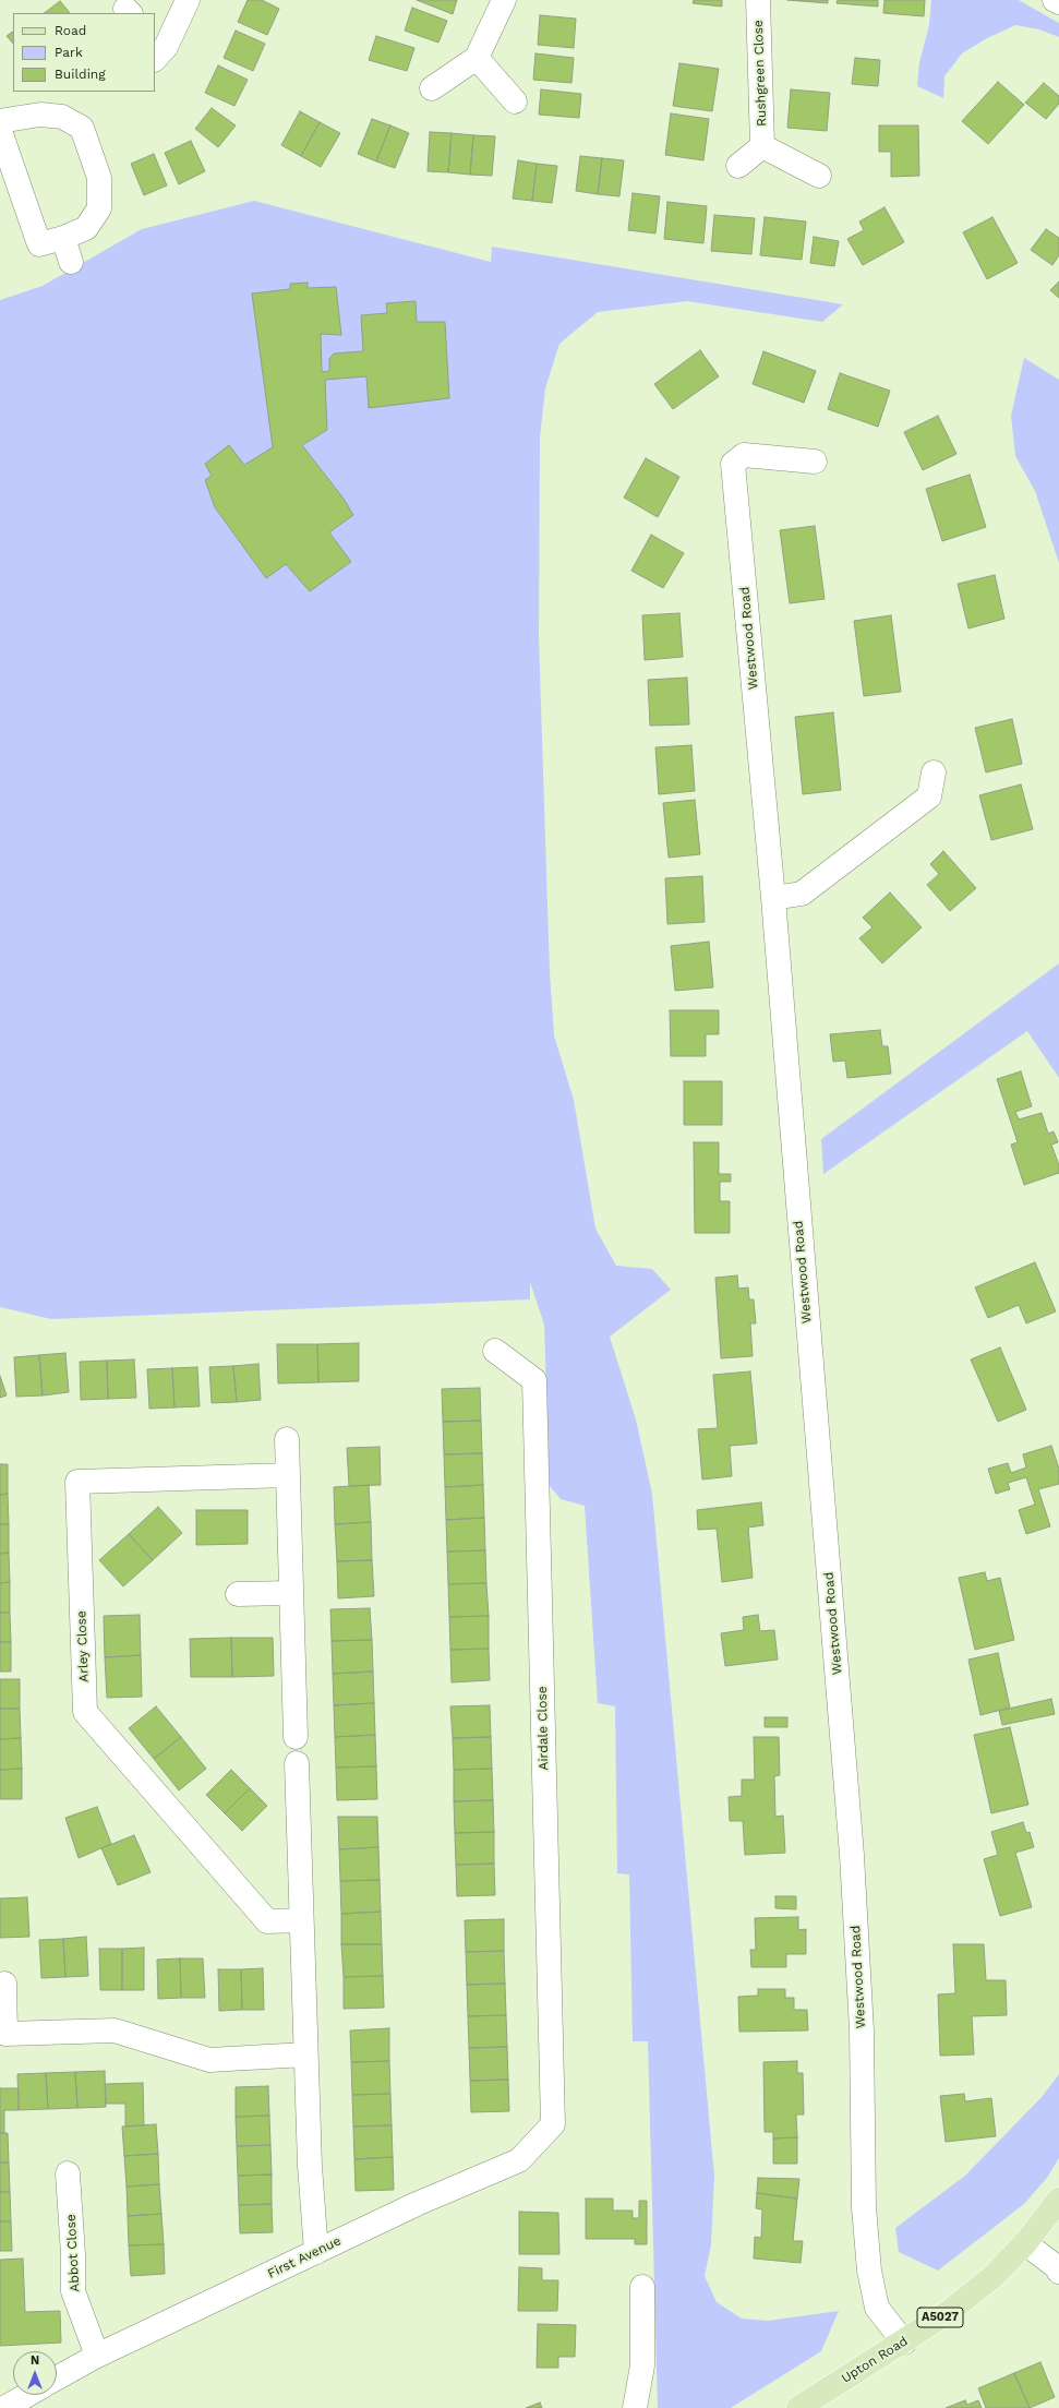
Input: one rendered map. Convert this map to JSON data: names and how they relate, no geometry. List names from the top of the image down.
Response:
{
  "streets": {
    "main road": ["A5027", "Upton Road"],
    "street": [
      "Rushgreen Close",
      "Westwood Road",
      "Arley Close",
      "Airdale Close",
      "Abbot Close",
      "First Avenue"
    ]
  },
  "crossings": [
    ["Westwood Road", "Upton Road"],
    ["Airdale Close", "First Avenue"],
    ["Abbot Close", "First Avenue"]
  ],
  "legend": ["Road", "Park", "Building"],
  "north": "top"
}
